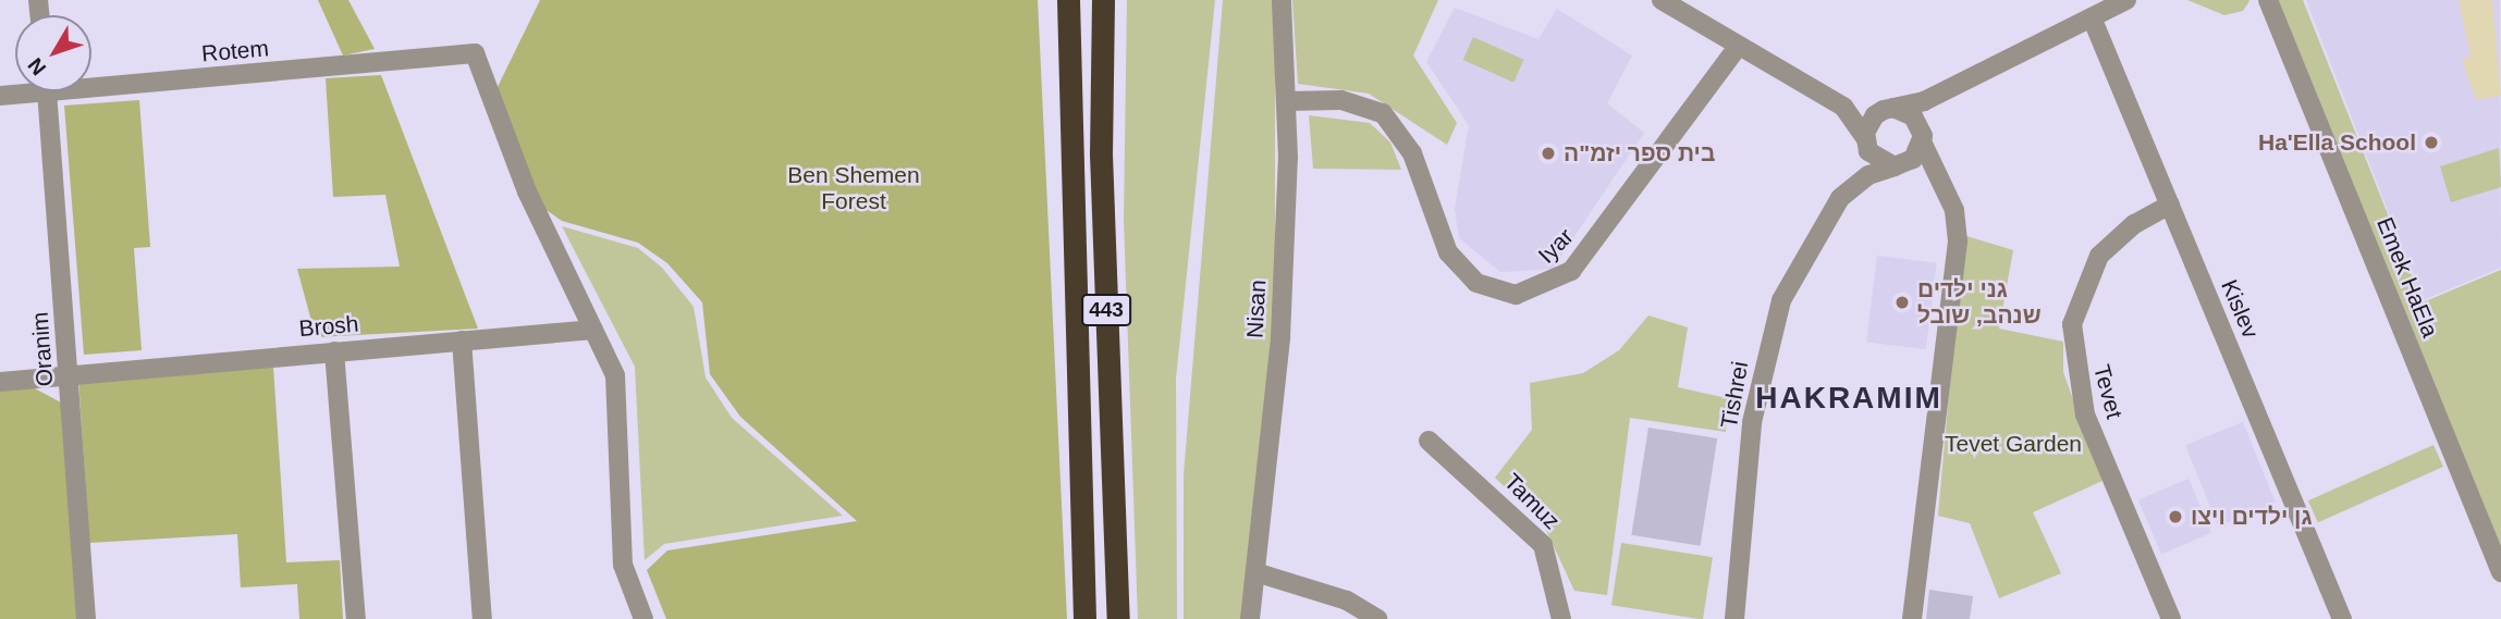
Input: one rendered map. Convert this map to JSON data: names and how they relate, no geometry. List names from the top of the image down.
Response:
{
  "streets": {
    "highway": ["443"],
    "street": [
      "Rotem",
      "Iyar",
      "Emek HaEla",
      "Nisan",
      "Kislev",
      "Brosh",
      "Oranim",
      "Tevet",
      "Tishrei",
      "Tamuz"
    ]
  },
  "crossings": [
    ["Rotem", "Brosh"],
    ["Iyar", "Nisan"],
    ["Kislev", "Tevet"],
    ["Brosh", "Oranim"]
  ],
  "districts": ["HAKRAMIM"],
  "parks": ["Ben Shemen Forest", "Tevet Garden"],
  "places": [
    "Ha'Ella School",
    "בית ספר יזמ\"ה",
    "גני ילדים שנהב, שובל",
    "גן ילדים ויצו"
  ],
  "north": "bottom left"
}
